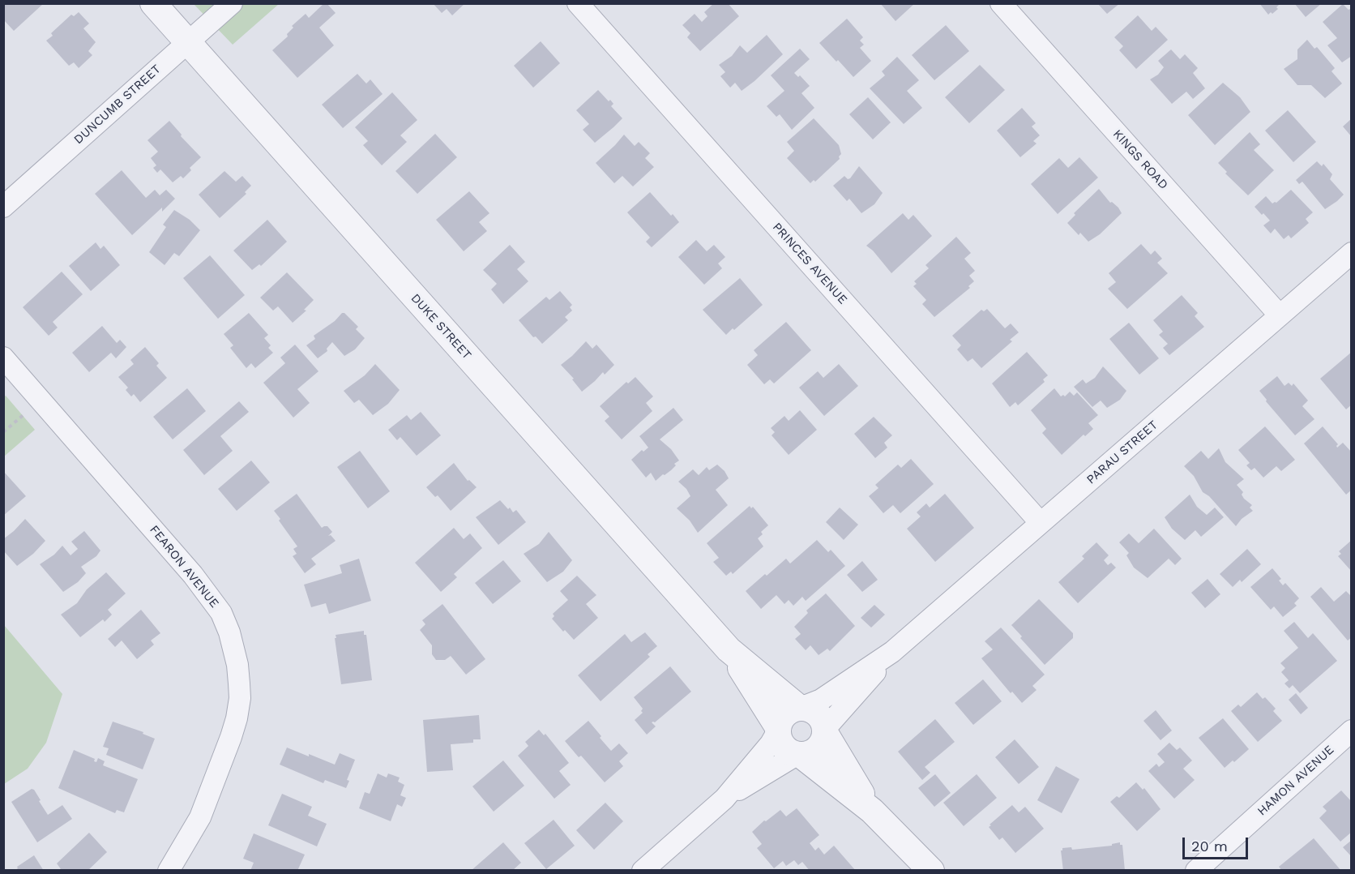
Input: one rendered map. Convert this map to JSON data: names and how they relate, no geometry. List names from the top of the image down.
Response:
{
  "streets": {
    "street": [
      "DUNCUMB STREET",
      "KINGS ROAD",
      "PRINCES AVENUE",
      "DUKE STREET",
      "PARAU STREET",
      "FEARON AVENUE",
      "HAMON AVENUE"
    ]
  },
  "crossings": [
    ["DUNCUMB STREET", "DUKE STREET"],
    ["KINGS ROAD", "PARAU STREET"],
    ["PRINCES AVENUE", "PARAU STREET"],
    ["DUKE STREET", "PARAU STREET"]
  ],
  "scale_bar": "20 m"
}
